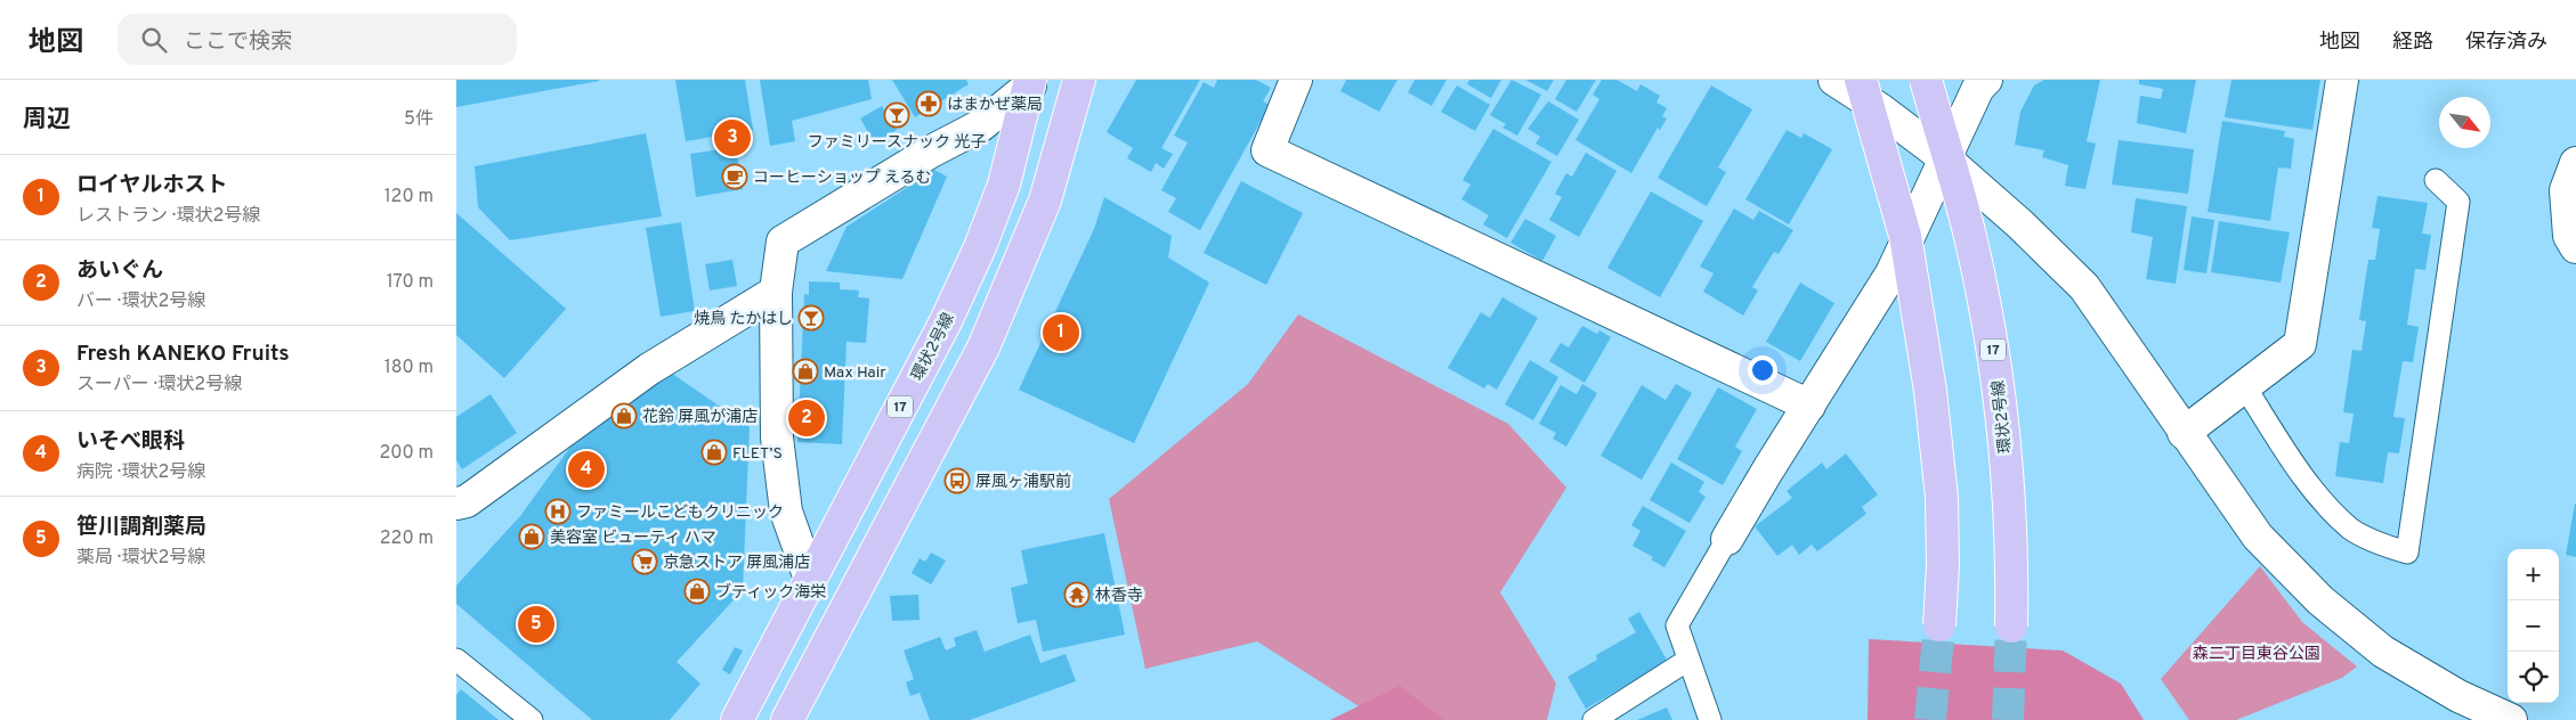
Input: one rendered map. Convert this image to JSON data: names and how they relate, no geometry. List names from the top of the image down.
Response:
{
  "streets": {
    "main road": ["環状2号線", "17"]
  },
  "parks": ["森二丁目東谷公園"],
  "places": {
    "pharmacy": ["はまかぜ薬局"],
    "bar": ["ファミリースナック 光子", "焼鳥 たかはし"],
    "cafe": ["コーヒーショップ えるむ"],
    "shop": [
      "Max Hair",
      "花鈴 屏風が浦店",
      "FLET’S",
      "美容室 ビューティ ハマ",
      "ブティック海栄"
    ],
    "bus stop": ["屏風ヶ浦駅前"],
    "hospital": ["ファミールこどもクリニック"],
    "supermarket": ["京急ストア 屏風浦店"],
    "temple": ["林香寺"]
  },
  "north": "bottom right",
  "page": {
    "header": "地図",
    "search": "ここで検索",
    "nav": ["地図", "経路", "保存済み"],
    "heading": ["周辺", "5件"],
    "pins": [
      "3",
      "1",
      "2",
      "4",
      "5"
    ],
    "list": [
      {
        "mark": "1",
        "name": "ロイヤルホスト",
        "note": "レストラン · 環状2号線",
        "value": "120 m"
      },
      {
        "mark": "2",
        "name": "あいぐん",
        "note": "バー · 環状2号線",
        "value": "170 m"
      },
      {
        "mark": "3",
        "name": "Fresh KANEKO Fruits",
        "note": "スーパー · 環状2号線",
        "value": "180 m"
      },
      {
        "mark": "4",
        "name": "いそべ眼科",
        "note": "病院 · 環状2号線",
        "value": "200 m"
      },
      {
        "mark": "5",
        "name": "笹川調剤薬局",
        "note": "薬局 · 環状2号線",
        "value": "220 m"
      }
    ],
    "map_buttons": ["+", "−"]
  }
}
